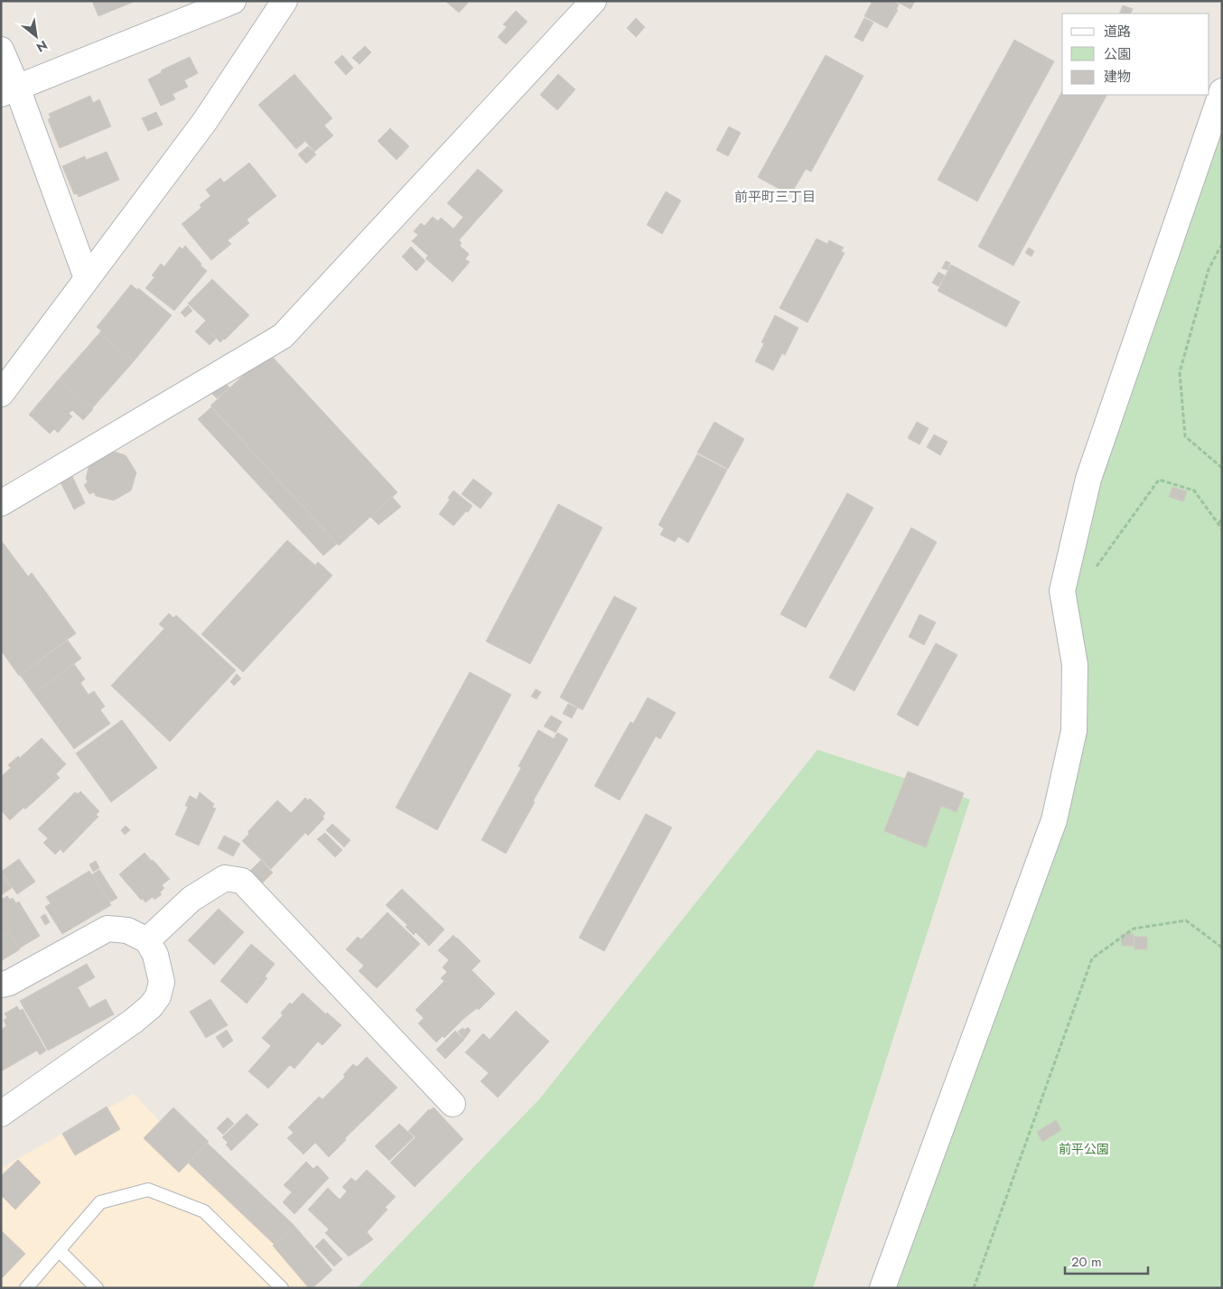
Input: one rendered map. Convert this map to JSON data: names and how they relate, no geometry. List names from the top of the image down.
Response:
{
  "districts": ["前平町三丁目"],
  "parks": ["前平公園"],
  "legend": ["道路", "公園", "建物"],
  "scale_bar": "20 m",
  "north": "bottom right"
}
